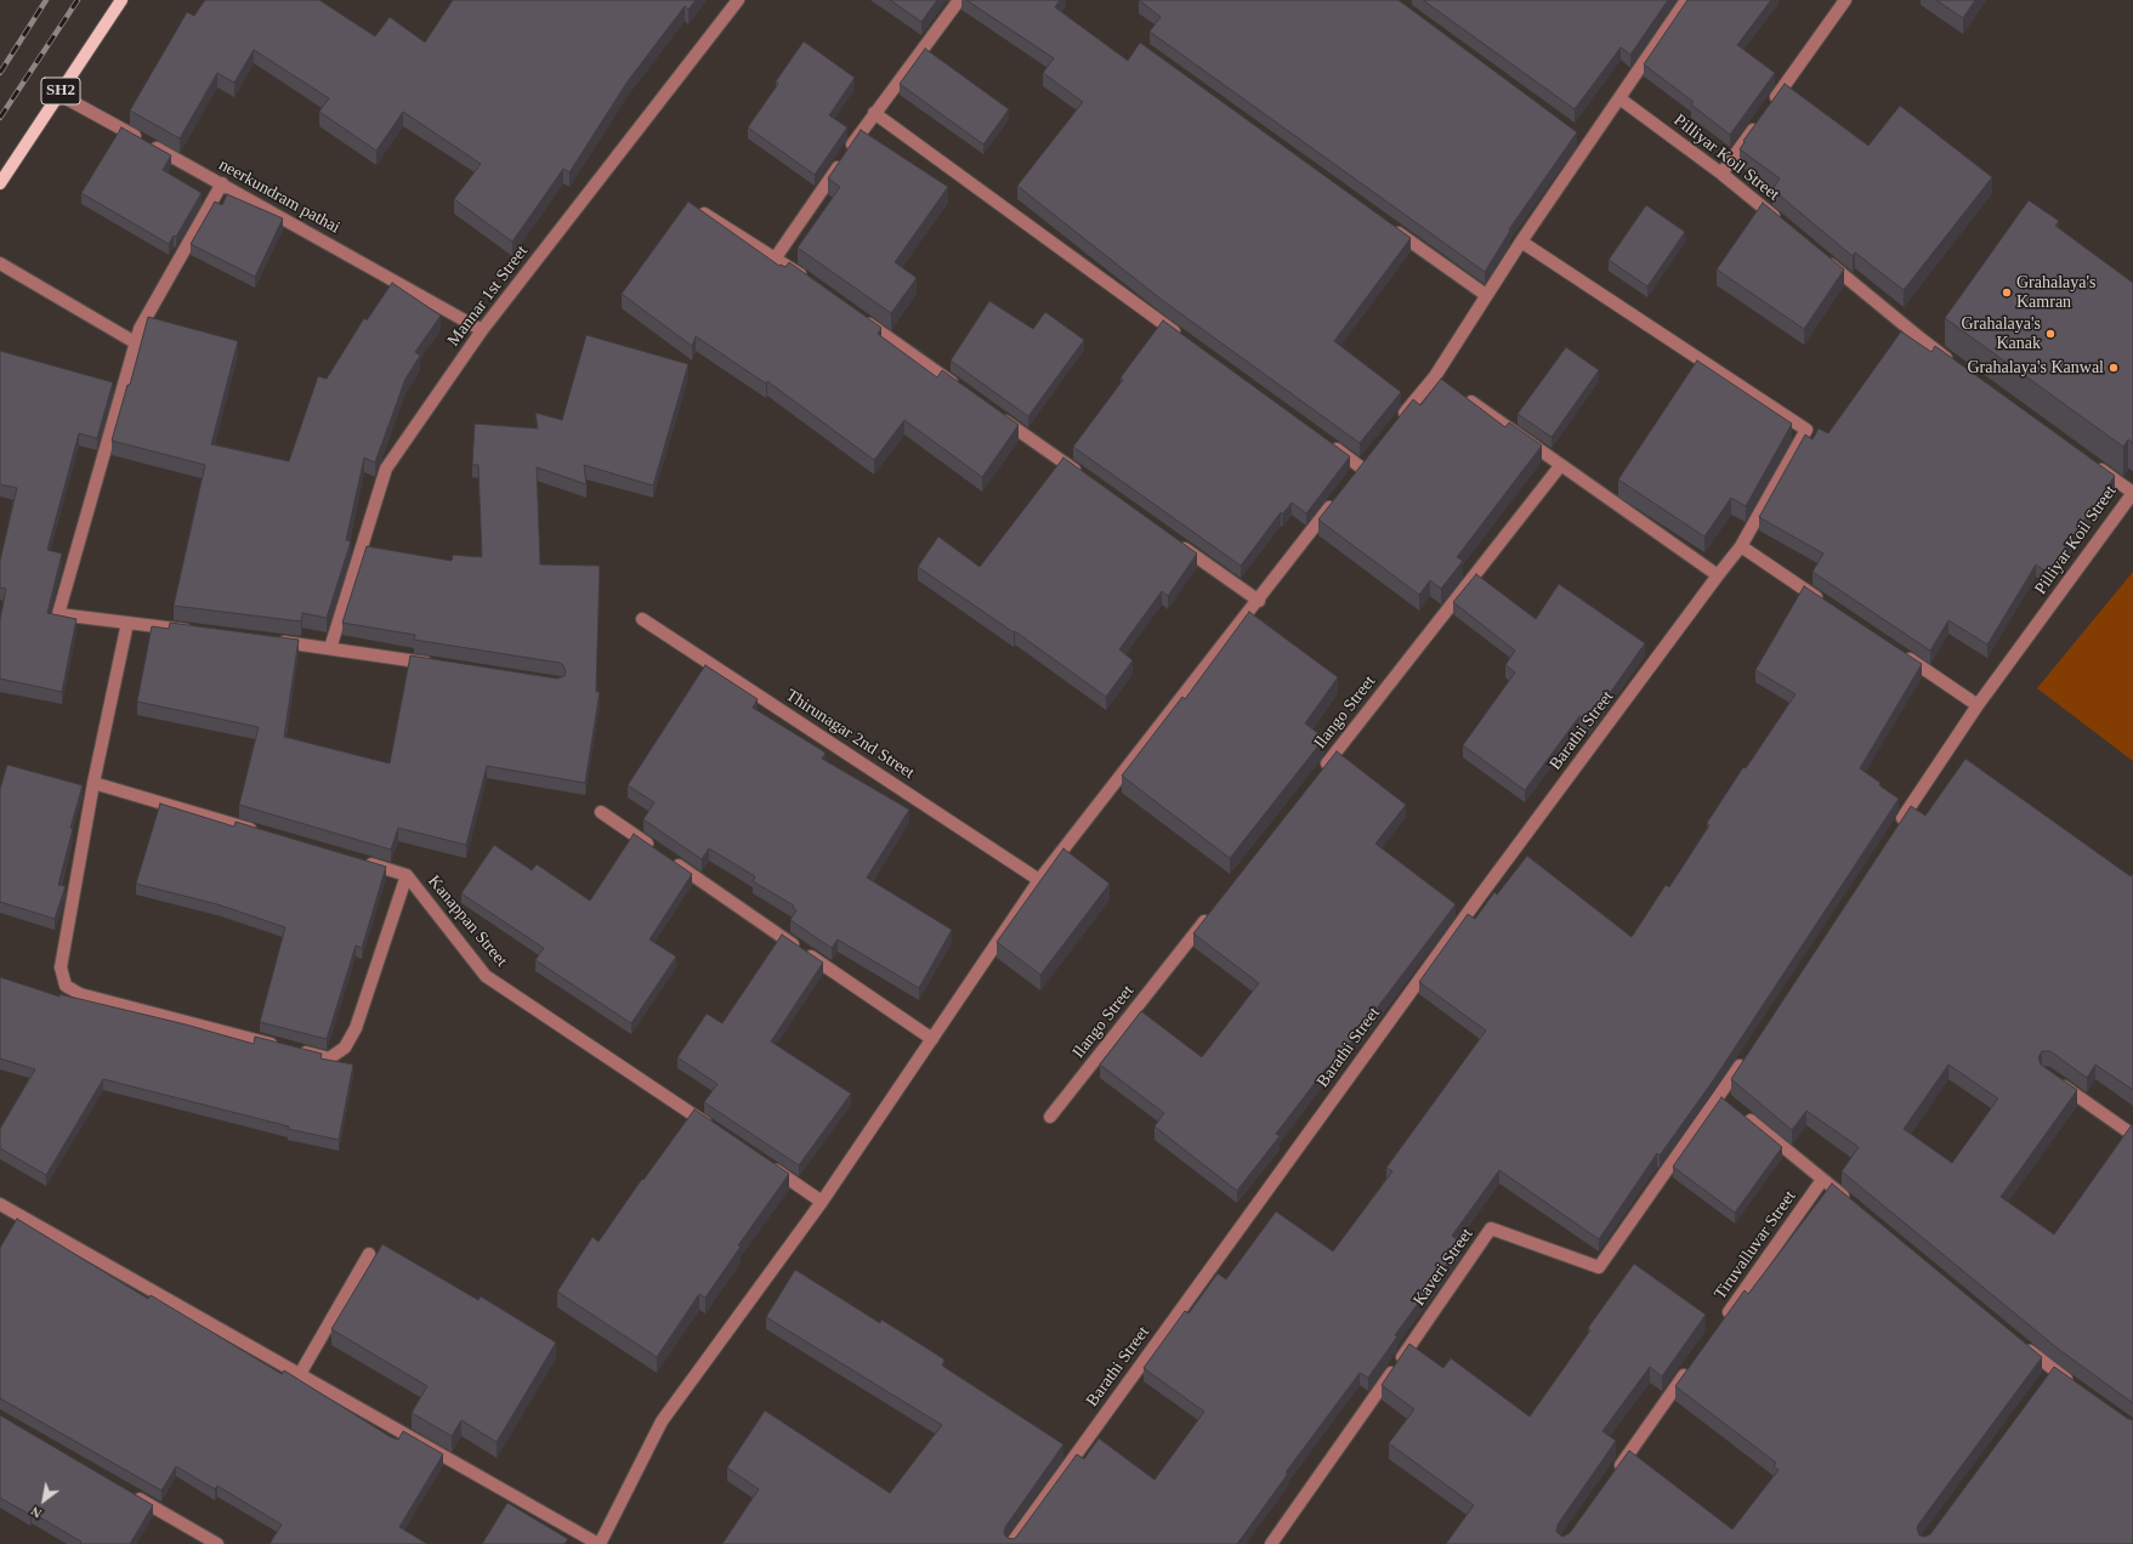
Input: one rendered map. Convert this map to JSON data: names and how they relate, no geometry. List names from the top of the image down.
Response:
{
  "streets": {
    "main road": ["SH2"],
    "street": [
      "Pilliyar Koil Street",
      "neerkundram pathai",
      "Mannar 1st Street",
      "Ilango Street",
      "Barathi Street",
      "Thirunagar 2nd Street",
      "Kanappan Street",
      "Tiruvalluvar Street",
      "Kaveri Street"
    ]
  },
  "crossings": [
    ["SH2", "neerkundram pathai"],
    ["neerkundram pathai", "Mannar 1st Street"]
  ],
  "places": ["Grahalaya's Kamran", "Grahalaya's Kanak", "Grahalaya's Kanwal"],
  "north": "bottom left"
}
